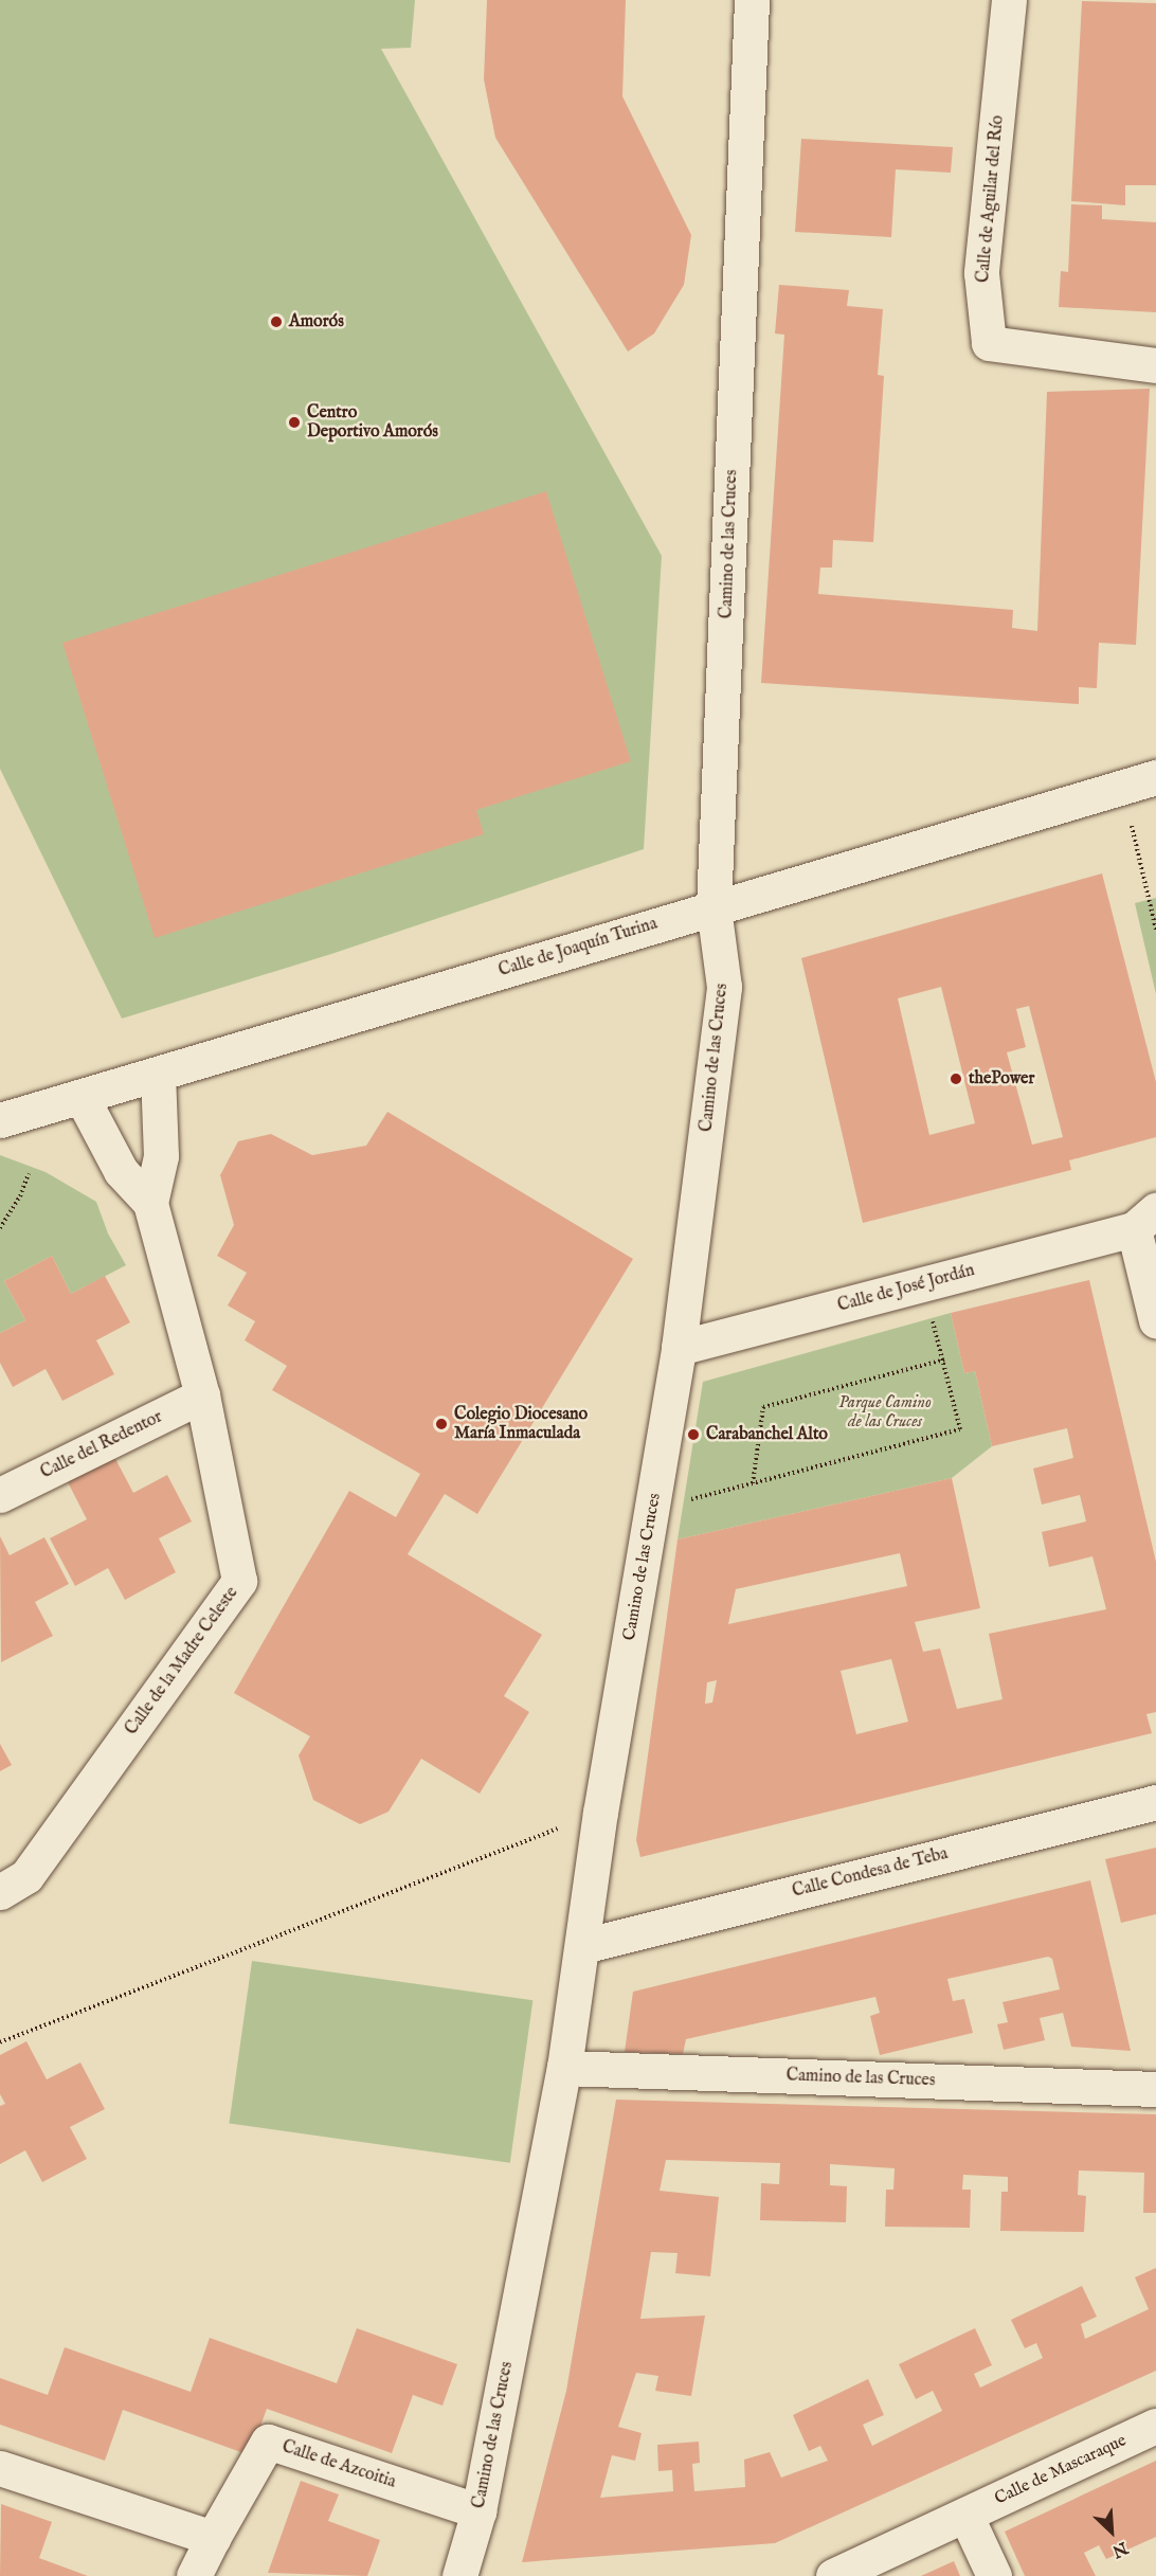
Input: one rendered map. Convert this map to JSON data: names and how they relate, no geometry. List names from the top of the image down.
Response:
{
  "streets": {
    "street": [
      "Calle de Aguilar del Río",
      "Camino de las Cruces",
      "Calle de Joaquín Turina",
      "Calle de José Jordán",
      "Calle del Redentor",
      "Calle de la Madre Celeste",
      "Calle Condesa de Teba",
      "Calle de Azcoitia",
      "Calle de Mascaraque"
    ]
  },
  "crossings": [
    ["Camino de las Cruces", "Calle de Joaquín Turina"],
    ["Camino de las Cruces", "Calle de José Jordán"],
    ["Camino de las Cruces", "Calle Condesa de Teba"],
    ["Camino de las Cruces", "Calle de Azcoitia"],
    ["Calle de Joaquín Turina", "Calle de la Madre Celeste"],
    ["Calle del Redentor", "Calle de la Madre Celeste"]
  ],
  "parks": ["Parque Camino de las Cruces"],
  "places": [
    "Amorós",
    "Centro Deportivo Amorós",
    "thePower",
    "Colegio Diocesano María Inmaculada",
    "Carabanchel Alto"
  ],
  "north": "bottom right"
}
